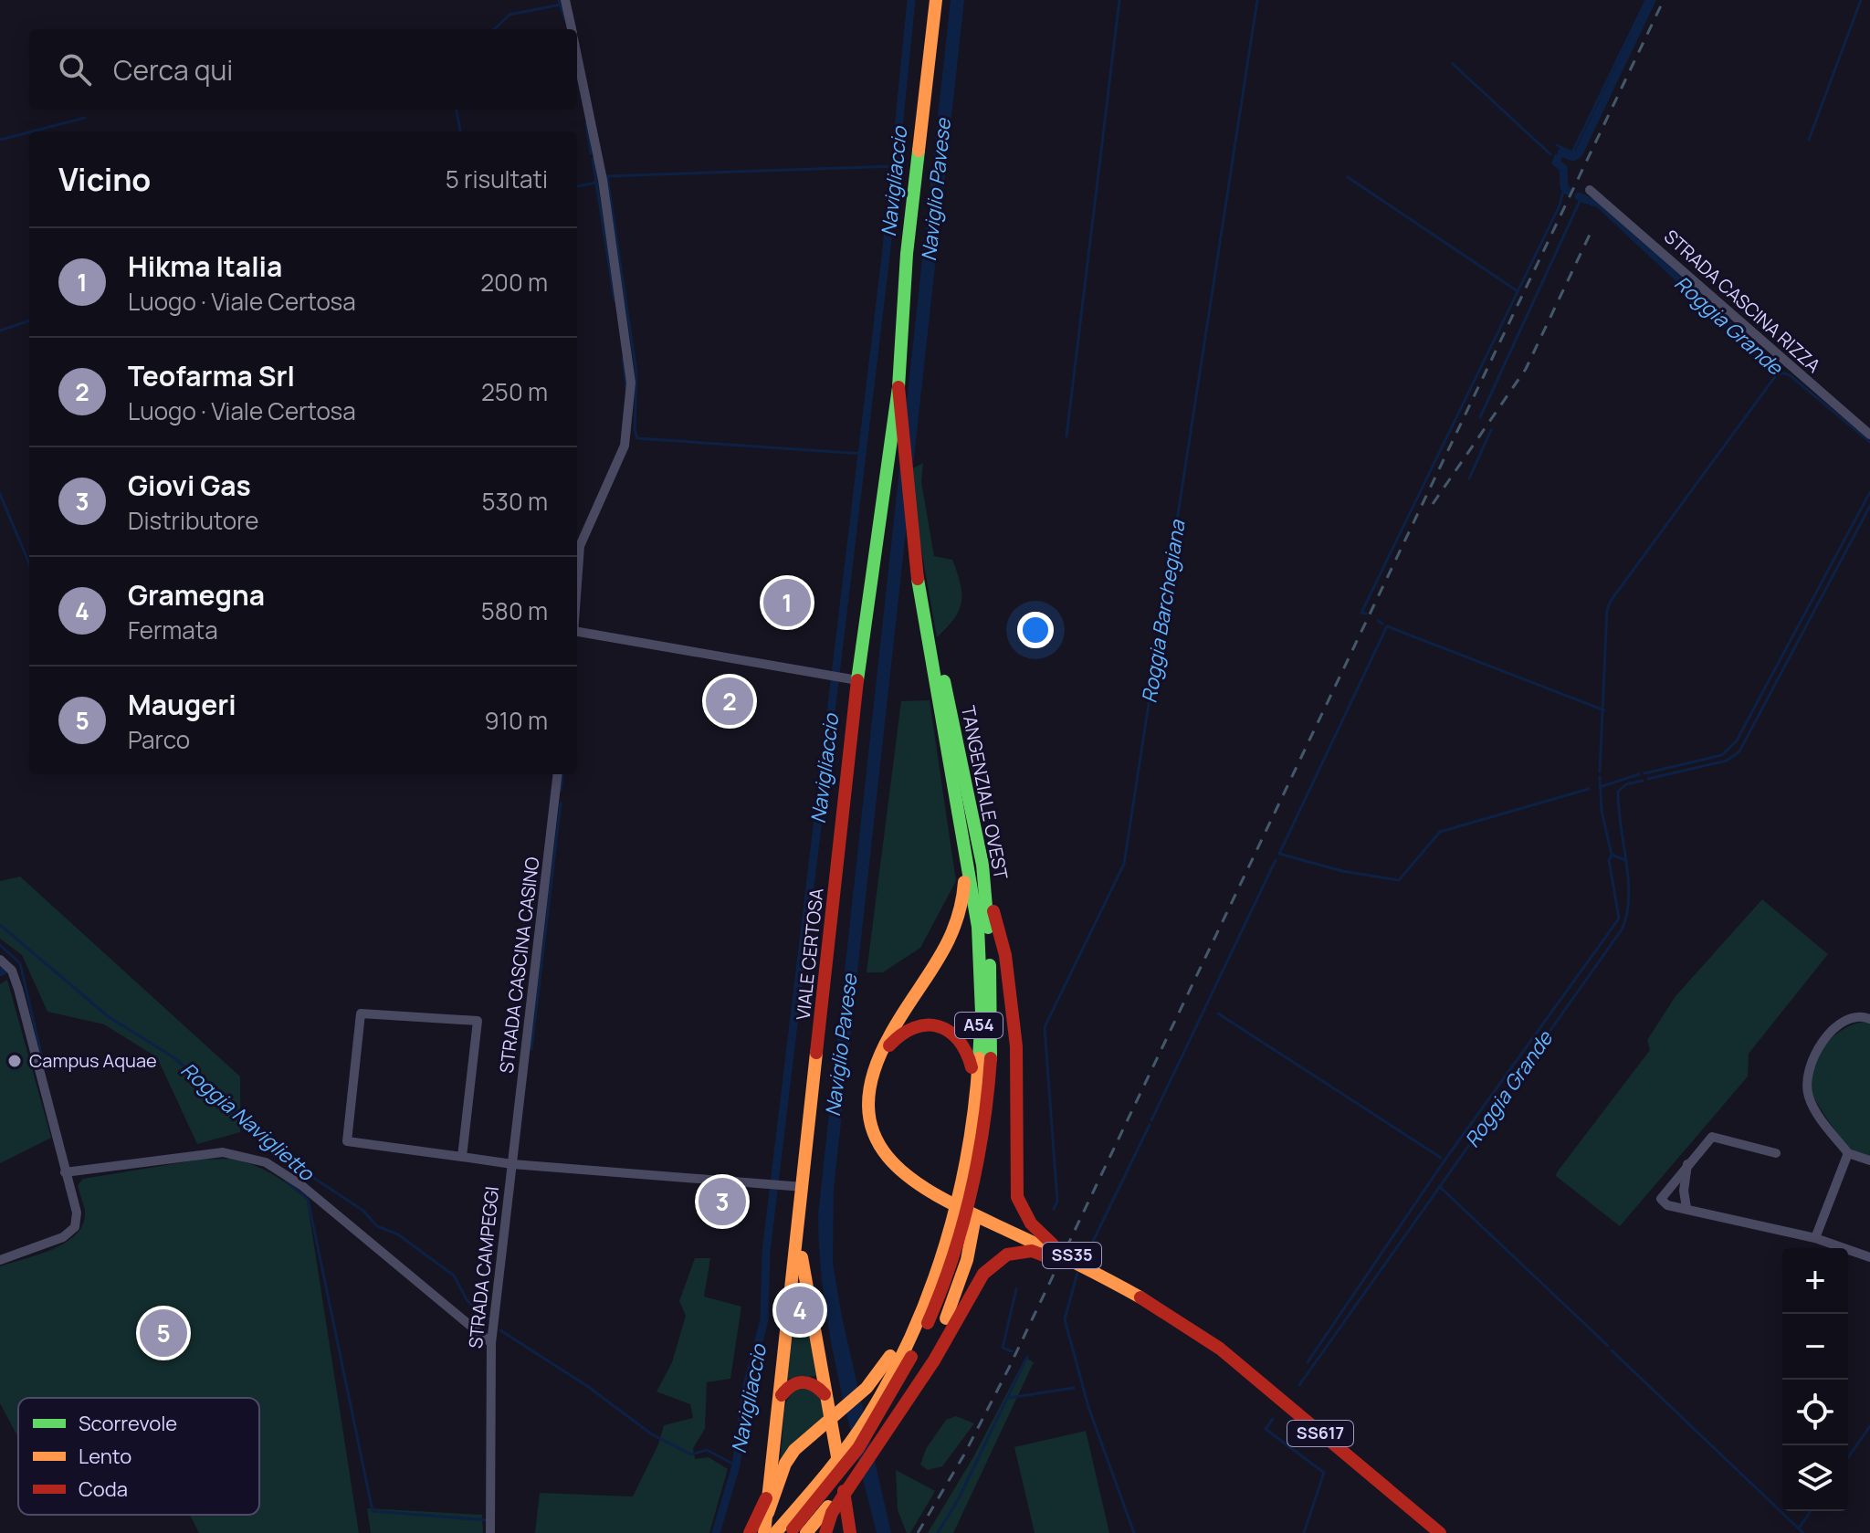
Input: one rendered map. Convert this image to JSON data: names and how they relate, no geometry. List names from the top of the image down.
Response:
{
  "streets": {
    "main road": [
      "TANGENZIALE OVEST",
      "VIALE CERTOSA",
      "A54",
      "SS35",
      "SS617"
    ],
    "street": ["STRADA CASCINA RIZZA", "STRADA CASCINA CASINO", "STRADA CAMPEGGI"]
  },
  "crossings": [
    ["TANGENZIALE OVEST", "VIALE CERTOSA"],
    ["TANGENZIALE OVEST", "SS35"],
    ["TANGENZIALE OVEST", "SS617"],
    ["VIALE CERTOSA", "STRADA CAMPEGGI"],
    ["STRADA CASCINA CASINO", "STRADA CAMPEGGI"],
    ["SS35", "SS617"]
  ],
  "water": [
    "Navigliaccio",
    "Naviglio Pavese",
    "Roggia Grande",
    "Roggia Barchegiana",
    "Roggia Naviglietto"
  ],
  "places": ["Campus Aquae"],
  "legend": ["Scorrevole", "Lento", "Coda"],
  "page": {
    "search": "Cerca qui",
    "heading": ["Vicino", "5 risultati"],
    "list": [
      {
        "mark": "1",
        "name": "Hikma Italia",
        "note": "Luogo · Viale Certosa",
        "value": "200 m"
      },
      {
        "mark": "2",
        "name": "Teofarma Srl",
        "note": "Luogo · Viale Certosa",
        "value": "250 m"
      },
      {
        "mark": "3",
        "name": "Giovi Gas",
        "note": "Distributore",
        "value": "530 m"
      },
      {
        "mark": "4",
        "name": "Gramegna",
        "note": "Fermata",
        "value": "580 m"
      },
      {
        "mark": "5",
        "name": "Maugeri",
        "note": "Parco",
        "value": "910 m"
      }
    ],
    "pins": [
      "1",
      "2",
      "3",
      "4",
      "5"
    ],
    "map_buttons": ["+", "−"]
  }
}
